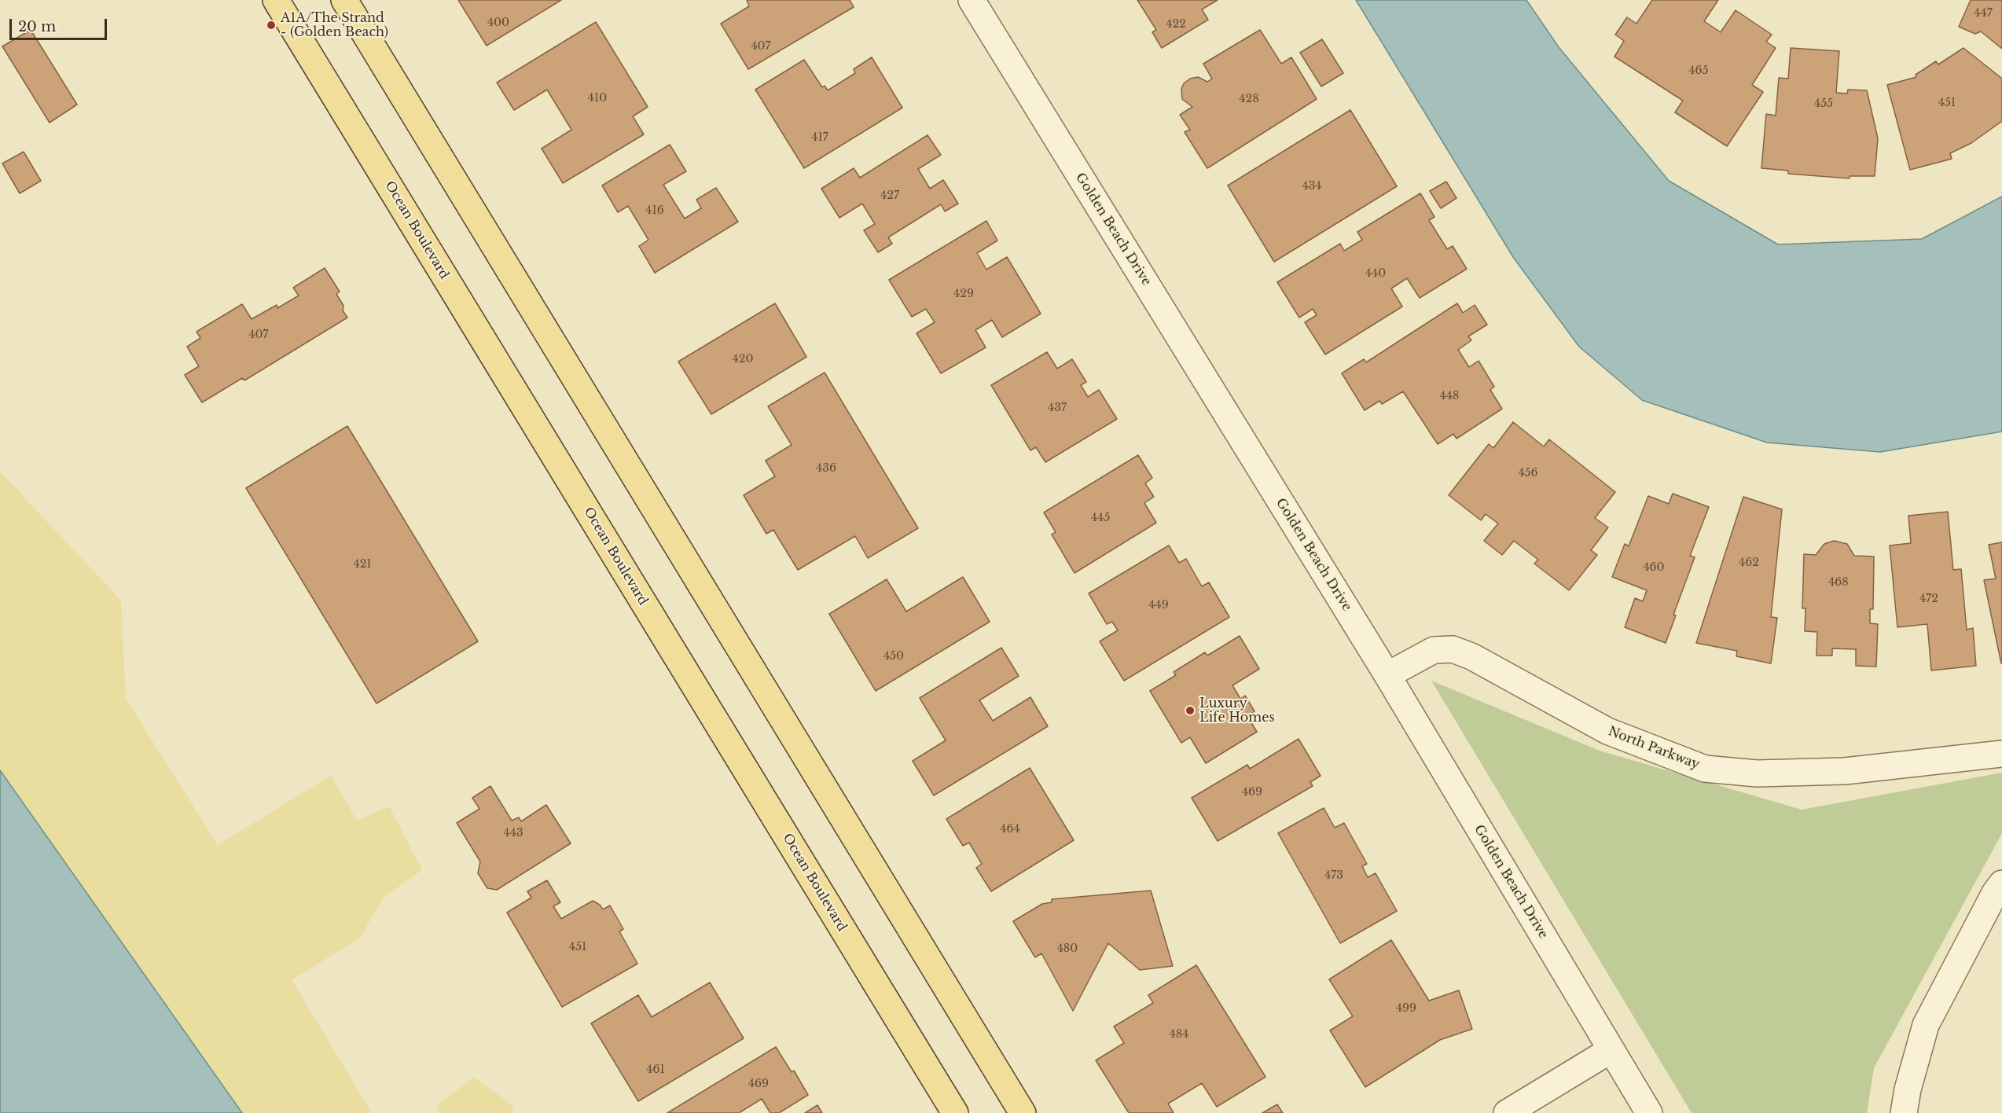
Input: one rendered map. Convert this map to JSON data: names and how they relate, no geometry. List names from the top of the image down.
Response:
{
  "streets": {
    "main road": ["Ocean Boulevard"],
    "street": ["Golden Beach Drive", "North Parkway"]
  },
  "crossings": [
    ["Golden Beach Drive", "North Parkway"]
  ],
  "places": ["A1A/The Strand - (Golden Beach)", "Luxury Life Homes"],
  "house_numbers": [
    "447",
    "400",
    "422",
    "407",
    "465",
    "410",
    "428",
    "451",
    "455",
    "417",
    "434",
    "427",
    "416",
    "440",
    "429",
    "407",
    "420",
    "448",
    "437",
    "436",
    "456",
    "445",
    "462",
    "421",
    "460",
    "468",
    "472",
    "449",
    "450",
    "469",
    "464",
    "443",
    "473",
    "451",
    "480",
    "499",
    "484",
    "461",
    "469"
  ],
  "scale_bar": "20 m"
}
